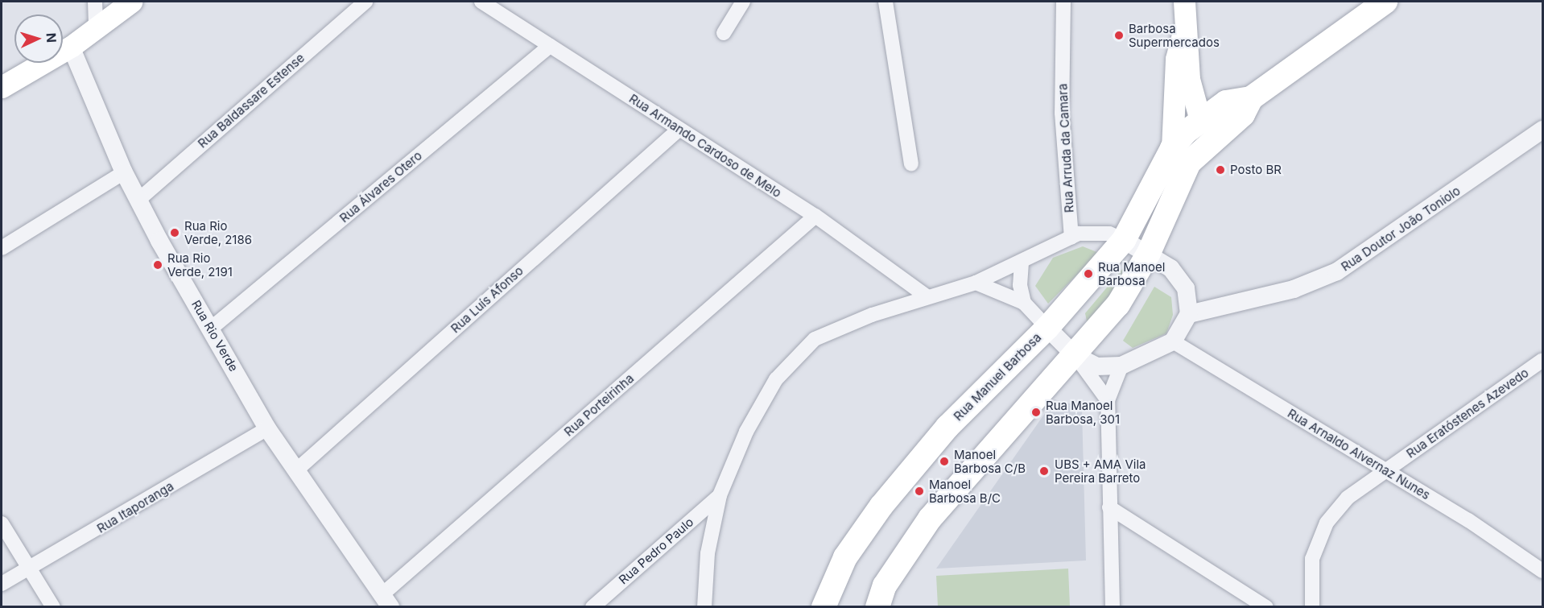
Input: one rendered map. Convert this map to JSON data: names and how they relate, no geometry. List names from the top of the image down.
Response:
{
  "streets": {
    "main road": ["Rua Manuel Barbosa"],
    "street": [
      "Rua Baldassare Estense",
      "Rua Armando Cardoso de Melo",
      "Rua Arruda da Camara",
      "Rua Álvares Otero",
      "Rua Doutor João Toniolo",
      "Rua Luís Afonso",
      "Rua Rio Verde",
      "Rua Porteirinha",
      "Rua Eratóstenes Azevedo",
      "Rua Arnaldo Alvernaz Nunes",
      "Rua Itaporanga",
      "Rua Pedro Paulo"
    ]
  },
  "crossings": [
    ["Rua Baldassare Estense", "Rua Rio Verde"],
    ["Rua Armando Cardoso de Melo", "Rua Álvares Otero"],
    ["Rua Armando Cardoso de Melo", "Rua Luís Afonso"],
    ["Rua Armando Cardoso de Melo", "Rua Porteirinha"],
    ["Rua Álvares Otero", "Rua Rio Verde"],
    ["Rua Luís Afonso", "Rua Rio Verde"],
    ["Rua Rio Verde", "Rua Porteirinha"],
    ["Rua Rio Verde", "Rua Itaporanga"],
    ["Rua Eratóstenes Azevedo", "Rua Arnaldo Alvernaz Nunes"]
  ],
  "places": [
    "Barbosa Supermercados",
    "Posto BR",
    "Rua Rio Verde, 2186",
    "Rua Rio Verde, 2191",
    "Rua Manoel Barbosa",
    "Rua Manoel Barbosa, 301",
    "Manoel Barbosa C/B",
    "UBS + AMA Vila Pereira Barreto",
    "Manoel Barbosa B/C"
  ],
  "north": "right"
}
